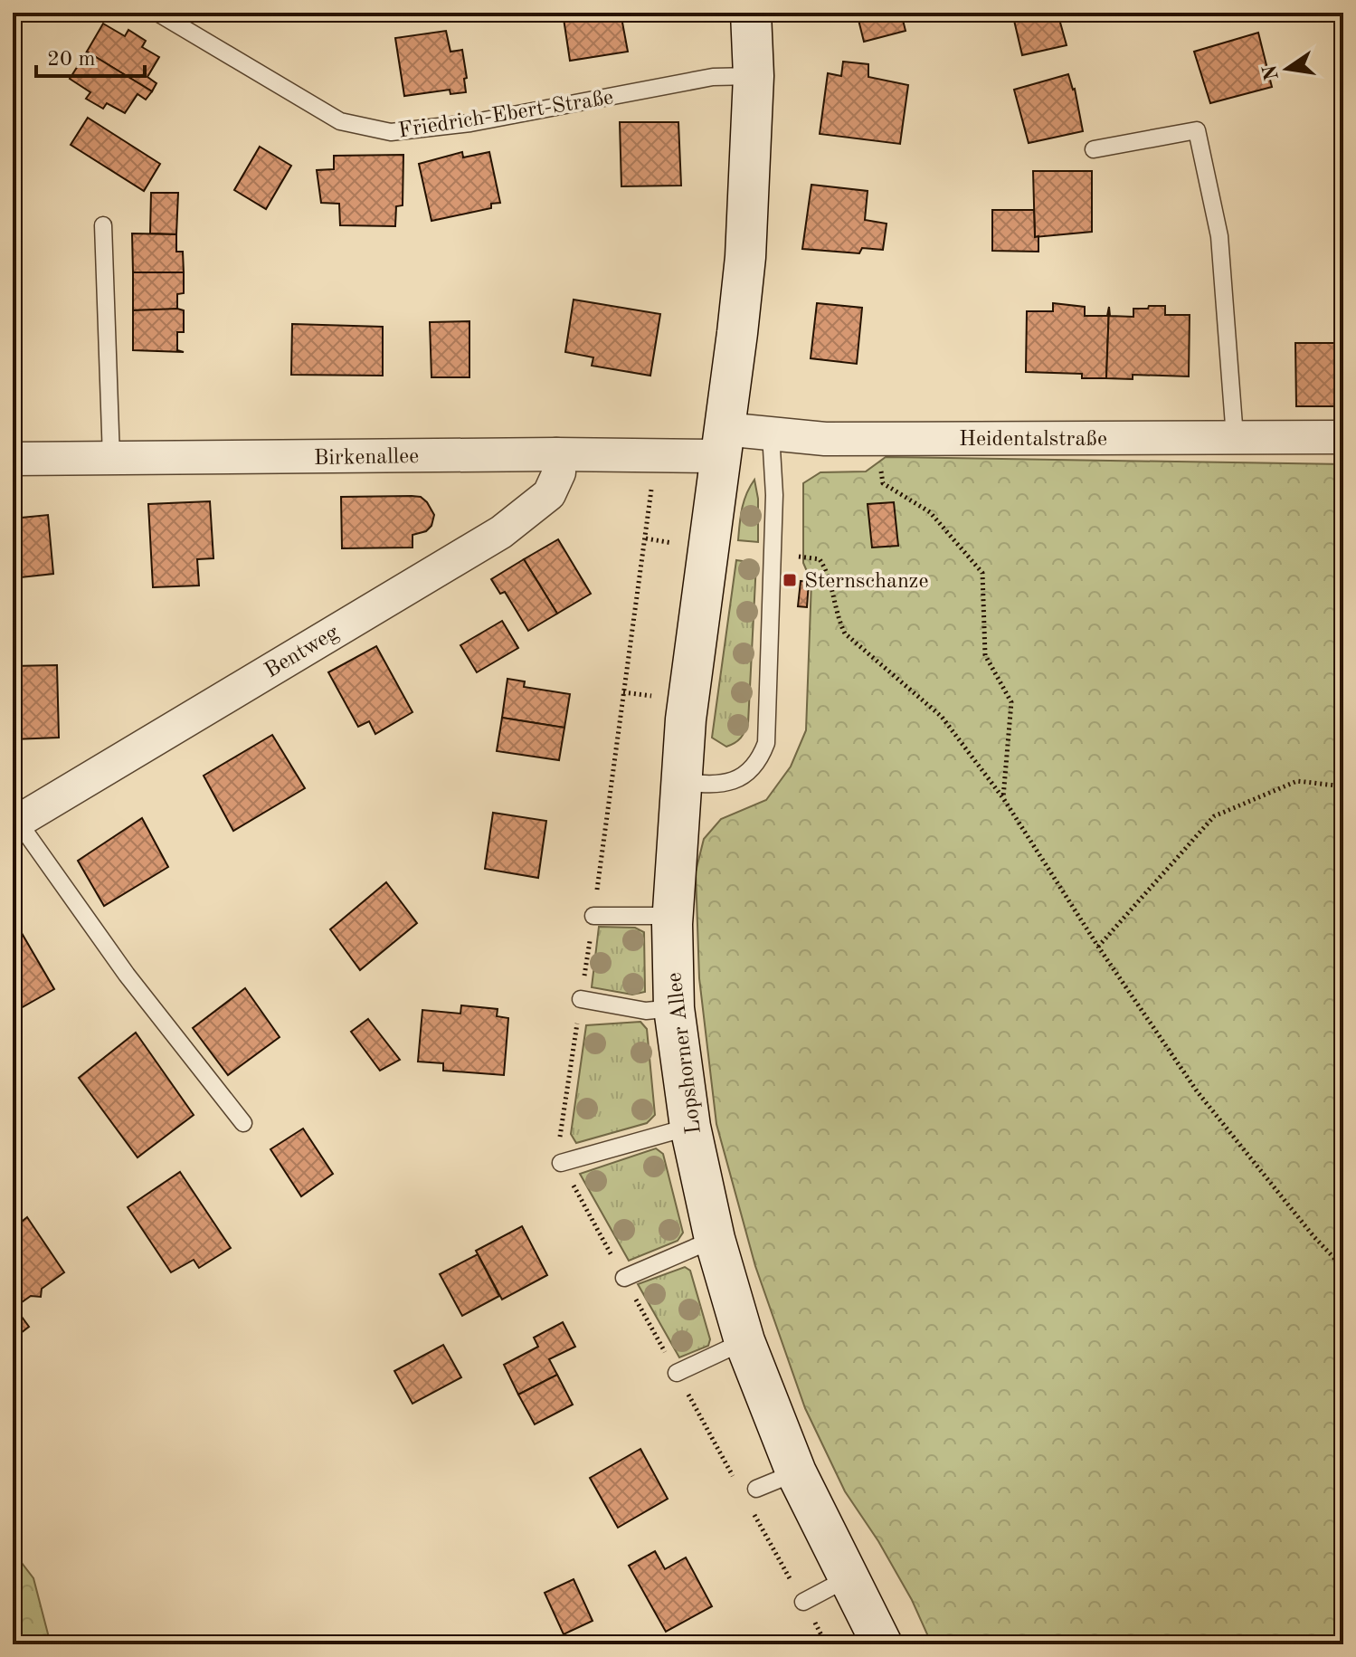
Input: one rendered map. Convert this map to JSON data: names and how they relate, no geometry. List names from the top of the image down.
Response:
{
  "streets": {
    "main road": ["Lopshorner Allee"],
    "street": ["Heidentalstraße", "Birkenallee", "Bentweg"],
    "lane": ["Friedrich-Ebert-Straße"]
  },
  "crossings": [
    ["Heidentalstraße", "Birkenallee"],
    ["Heidentalstraße", "Lopshorner Allee"],
    ["Birkenallee", "Bentweg"],
    ["Birkenallee", "Lopshorner Allee"]
  ],
  "places": {
    "transit": ["Sternschanze"]
  },
  "scale_bar": "20 m",
  "north": "left"
}
